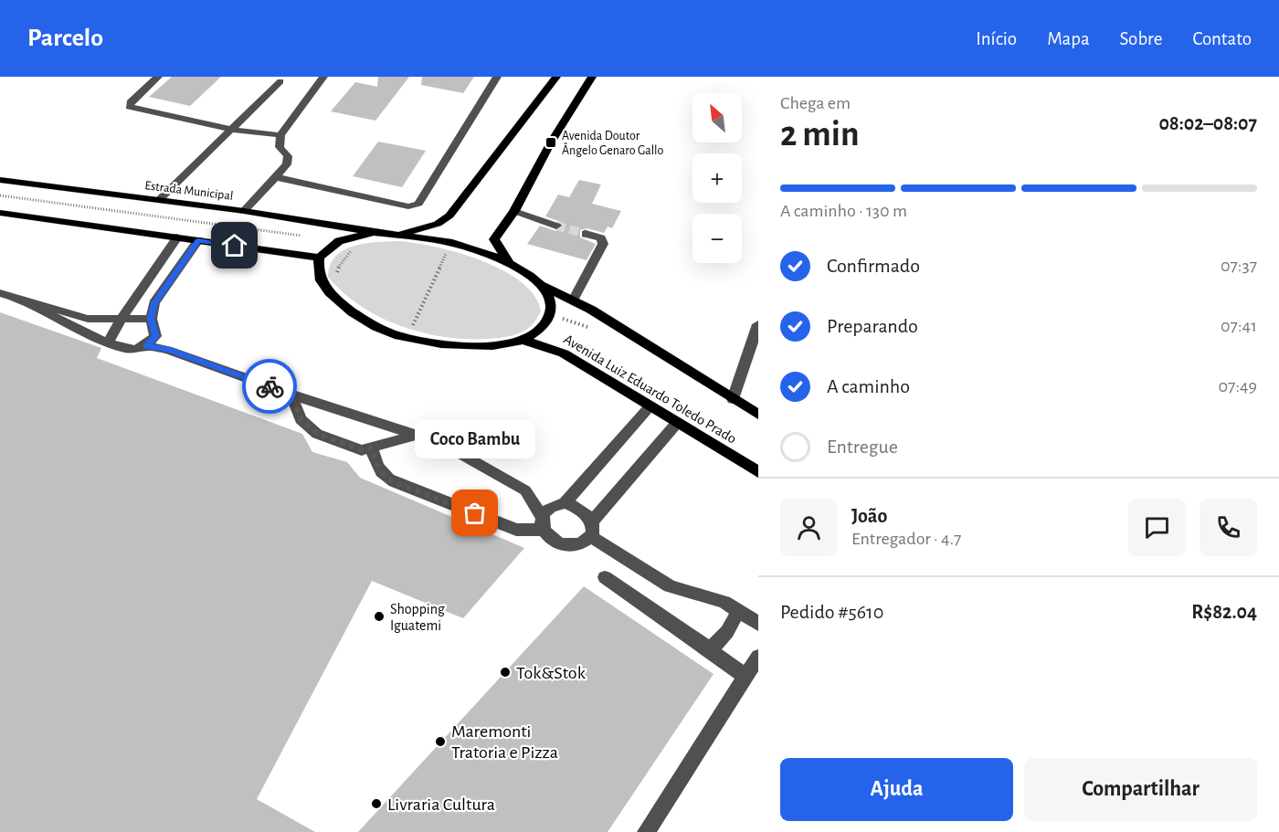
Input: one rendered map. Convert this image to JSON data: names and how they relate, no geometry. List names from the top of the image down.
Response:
{
  "streets": {
    "main road": ["Estrada Municipal", "Avenida Luiz Eduardo Toledo Prado"]
  },
  "places": {
    "transit": ["Avenida Doutor Ângelo Genaro Gallo"],
    "other": [
      "Coco Bambu",
      "Shopping Iguatemi",
      "Tok&Stok",
      "Maremonti Tratoria e Pizza",
      "Livraria Cultura"
    ]
  },
  "north": "top left",
  "page": {
    "header": "Parcelo",
    "nav": [
      "Início",
      "Mapa",
      "Sobre",
      "Contato"
    ],
    "heading": ["2 min", "Chega em", "08:02–08:07"],
    "panel": [
      "João",
      "Entregador · 4.7",
      "Pedido #5610",
      "R$82.04"
    ],
    "map_buttons": ["+", "−"],
    "bar": "A caminho · 130 m",
    "list": [
      ["Confirmado", "07:37"],
      ["Preparando", "07:41"],
      ["A caminho", "07:49"],
      "Entregue"
    ],
    "bubble": "Coco Bambu",
    "buttons": ["Ajuda", "Compartilhar"]
  }
}
